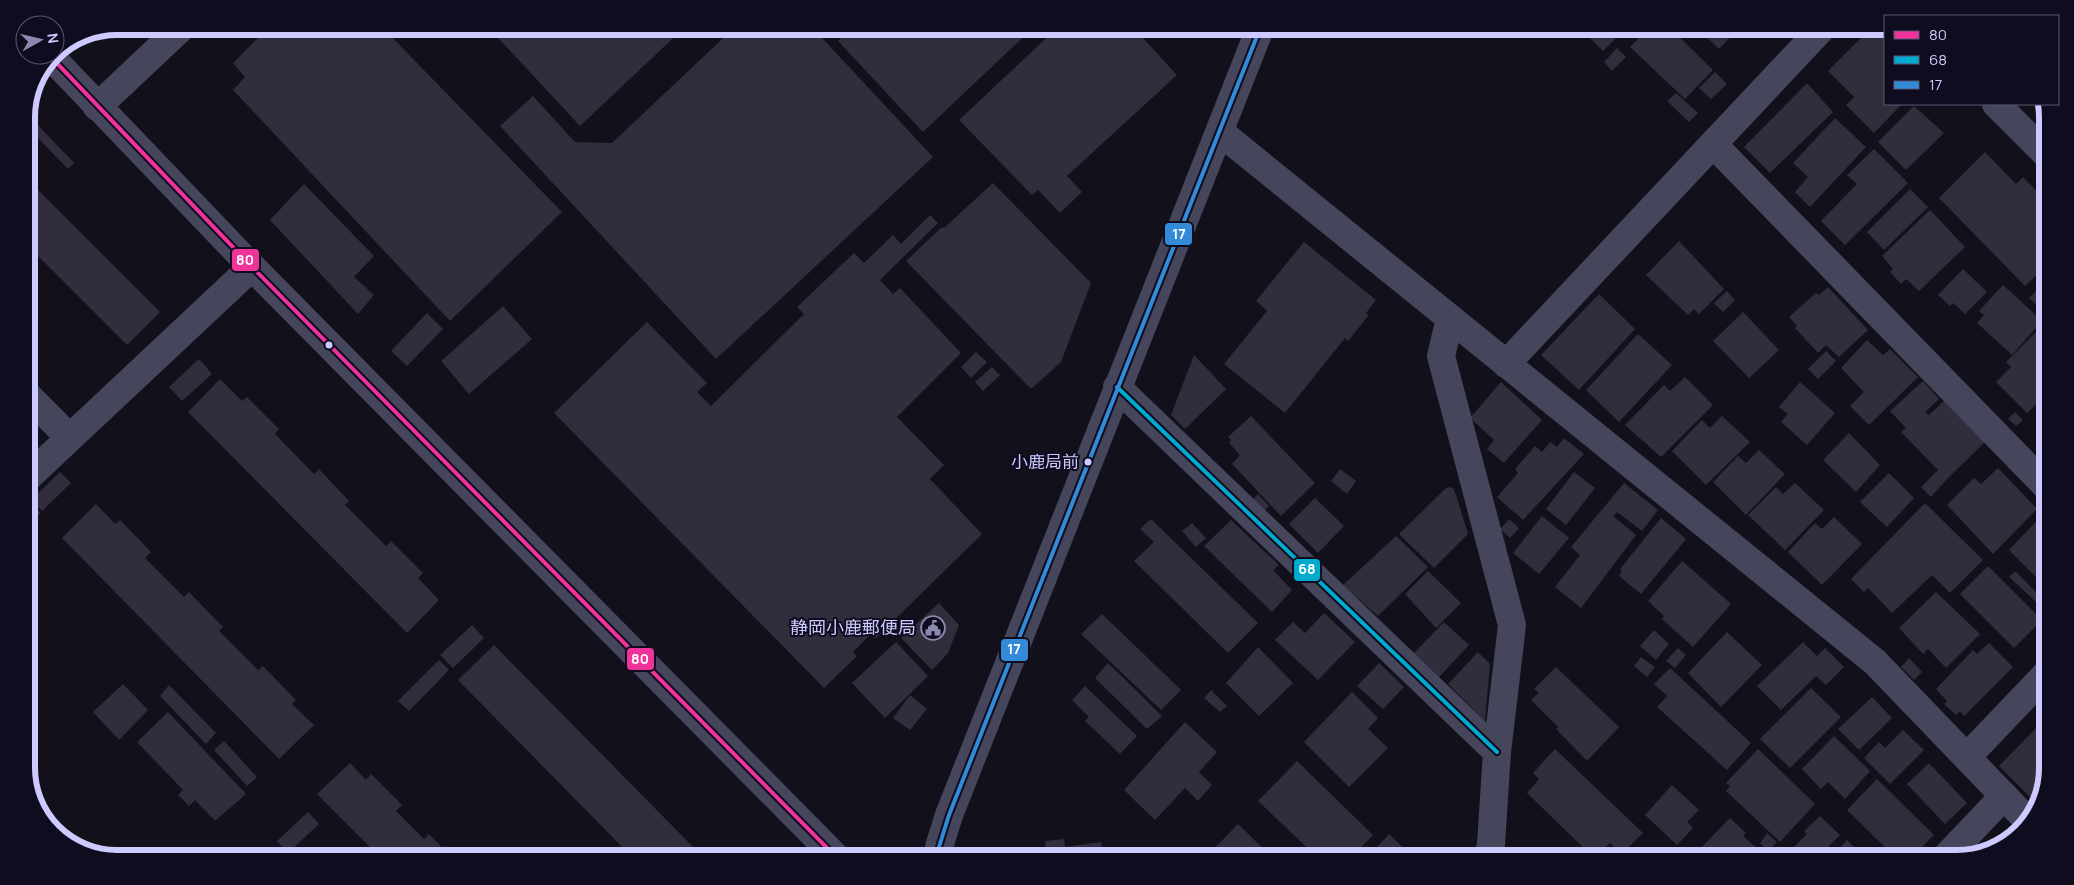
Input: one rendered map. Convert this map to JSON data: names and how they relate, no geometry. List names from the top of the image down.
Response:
{
  "places": {
    "other": ["小鹿局前"],
    "public building": ["静岡小鹿郵便局"]
  },
  "lines": ["transit line 17", "transit line 80", "transit line 68"],
  "legend": ["80", "68", "17"],
  "north": "right"
}
